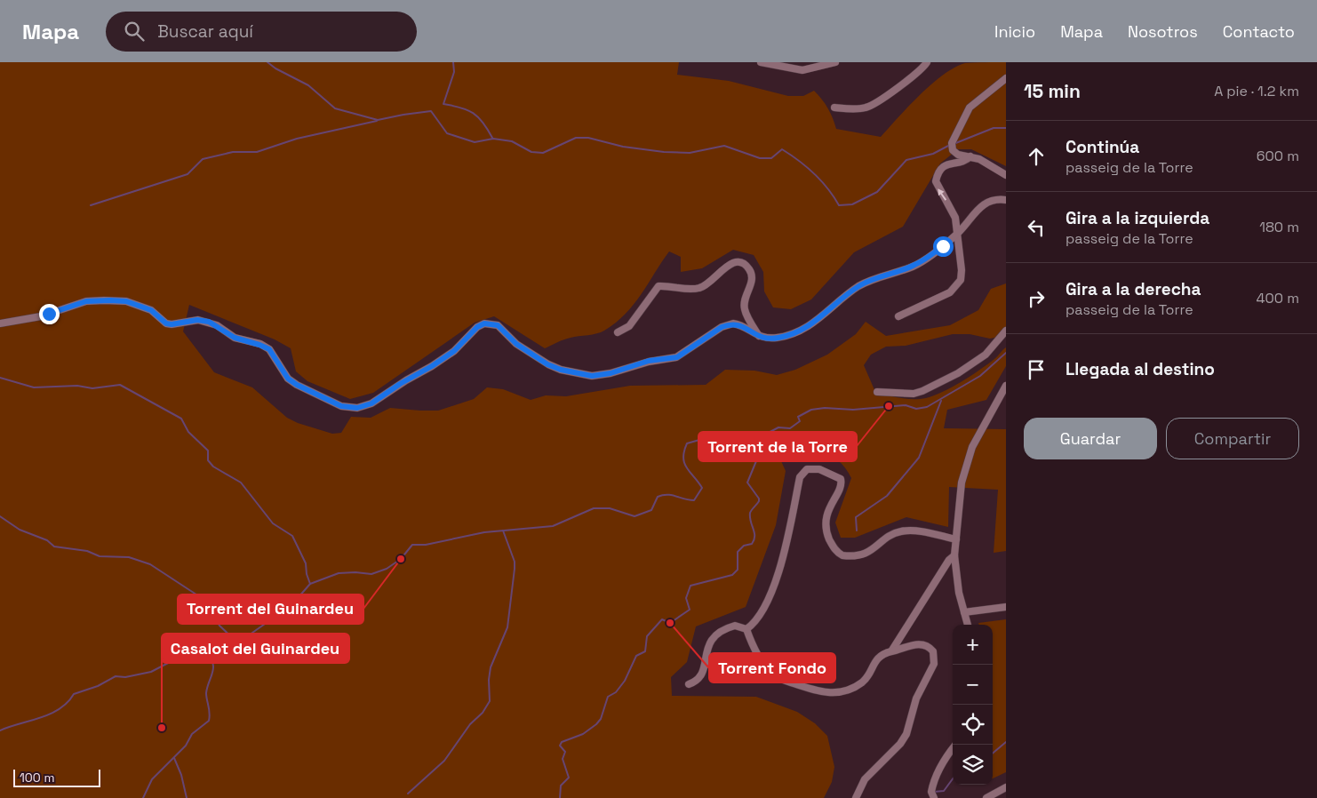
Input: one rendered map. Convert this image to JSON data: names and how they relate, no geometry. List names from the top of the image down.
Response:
{
  "places": [
    "Torrent de la Torre",
    "Torrent del Guinardeu",
    "Torrent Fondo",
    "Casalot del Guinardeu"
  ],
  "scale_bar": "100 m",
  "page": {
    "header": "Mapa",
    "search": "Buscar aquí",
    "nav": [
      "Inicio",
      "Mapa",
      "Nosotros",
      "Contacto"
    ],
    "heading": ["15 min", "A pie · 1.2 km"],
    "list": [
      ["Continúa", "passeig de la Torre", "600 m"],
      ["Gira a la izquierda", "passeig de la Torre", "180 m"],
      ["Gira a la derecha", "passeig de la Torre", "400 m"],
      "Llegada al destino"
    ],
    "buttons": ["Guardar", "Compartir"],
    "map_buttons": ["+", "−"],
    "scale": "100 m"
  }
}
